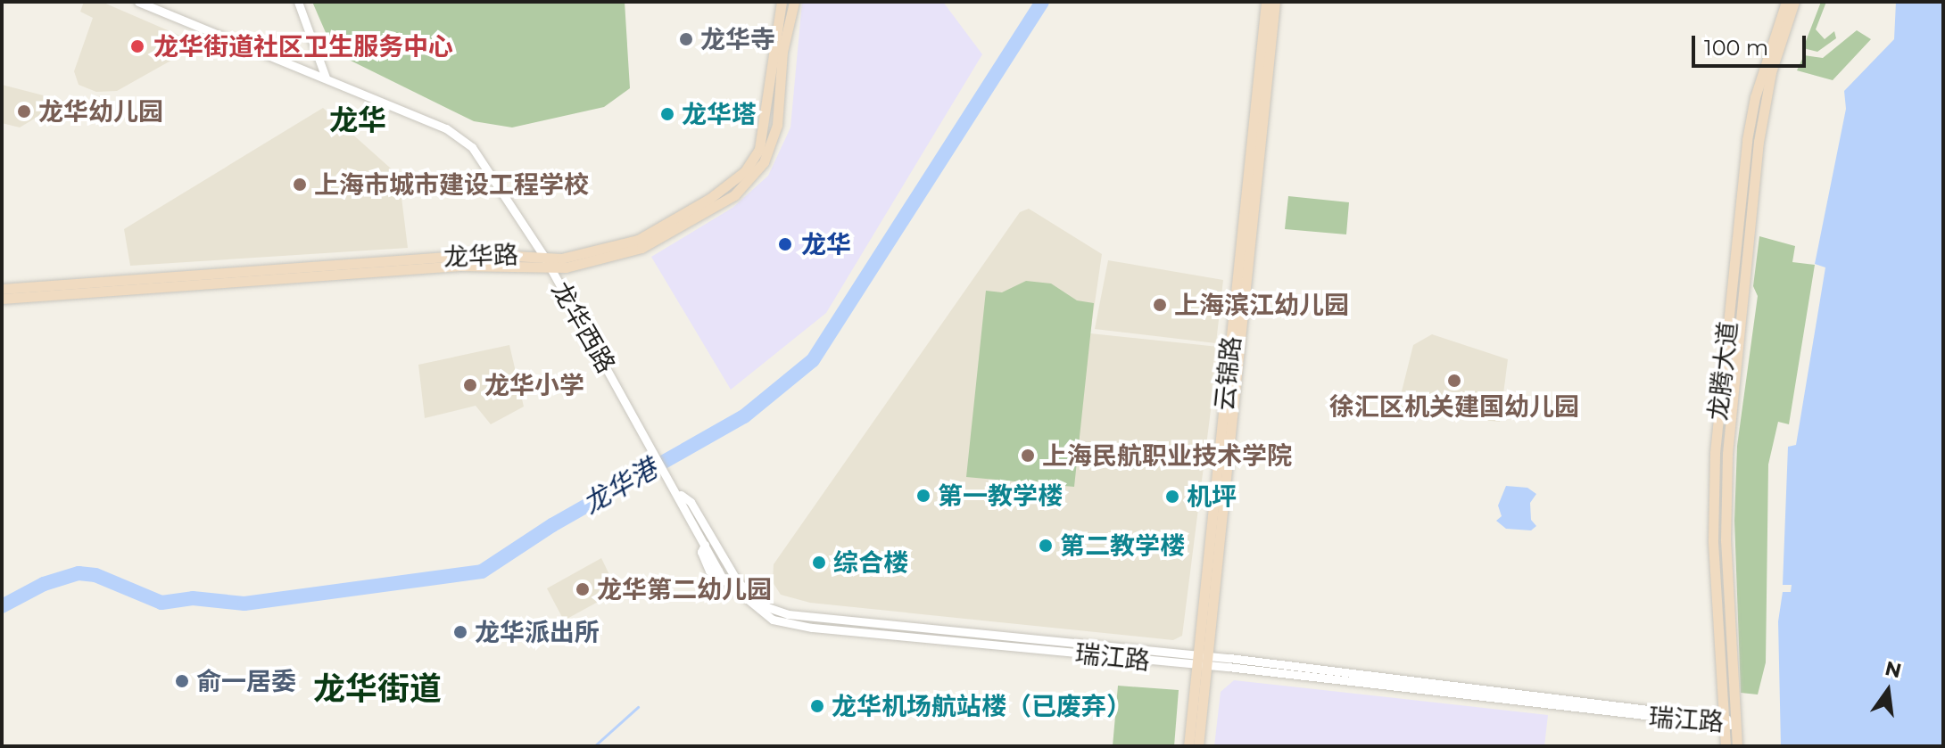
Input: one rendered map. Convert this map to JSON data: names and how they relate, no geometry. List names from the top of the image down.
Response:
{
  "streets": {
    "main road": ["龙华路", "龙腾大道", "云锦路"],
    "street": ["龙华西路", "瑞江路"]
  },
  "crossings": [
    ["龙华路", "龙华西路"],
    ["龙华西路", "瑞江路"],
    ["龙腾大道", "瑞江路"],
    ["云锦路", "瑞江路"]
  ],
  "districts": ["龙华", "龙华街道"],
  "water": ["龙华港"],
  "places": [
    "龙华寺",
    "龙华街道社区卫生服务中心",
    "龙华幼儿园",
    "龙华塔",
    "上海市城市建设工程学校",
    "龙华",
    "上海滨江幼儿园",
    "徐汇区机关建国幼儿园",
    "龙华小学",
    "上海民航职业技术学院",
    "第一教学楼",
    "机坪",
    "第二教学楼",
    "综合楼",
    "龙华第二幼儿园",
    "龙华派出所",
    "俞一居委",
    "龙华机场航站楼（已废弃）"
  ],
  "scale_bar": "100 m",
  "north": "top"
}
